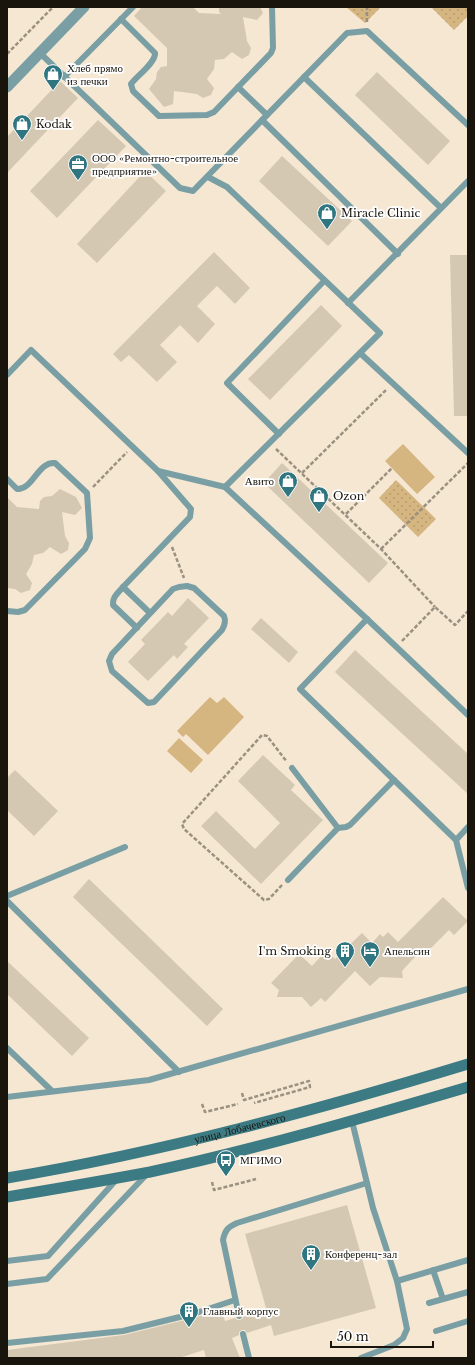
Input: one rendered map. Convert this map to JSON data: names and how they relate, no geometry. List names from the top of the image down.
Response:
{
  "streets": {
    "main road": ["улица Лобачевского"]
  },
  "places": {
    "shop": [
      "Хлеб прямо из печки",
      "Kodak",
      "Miracle Clinic",
      "Авито",
      "Ozon"
    ],
    "office": ["ООО «Ремонтно-строительное предприятие»"],
    "building": ["I'm Smoking", "Конференц-зал", "Главный корпус"],
    "hotel": ["Апельсин"],
    "bus stop": ["МГИМО"]
  },
  "scale_bar": "50 m"
}
